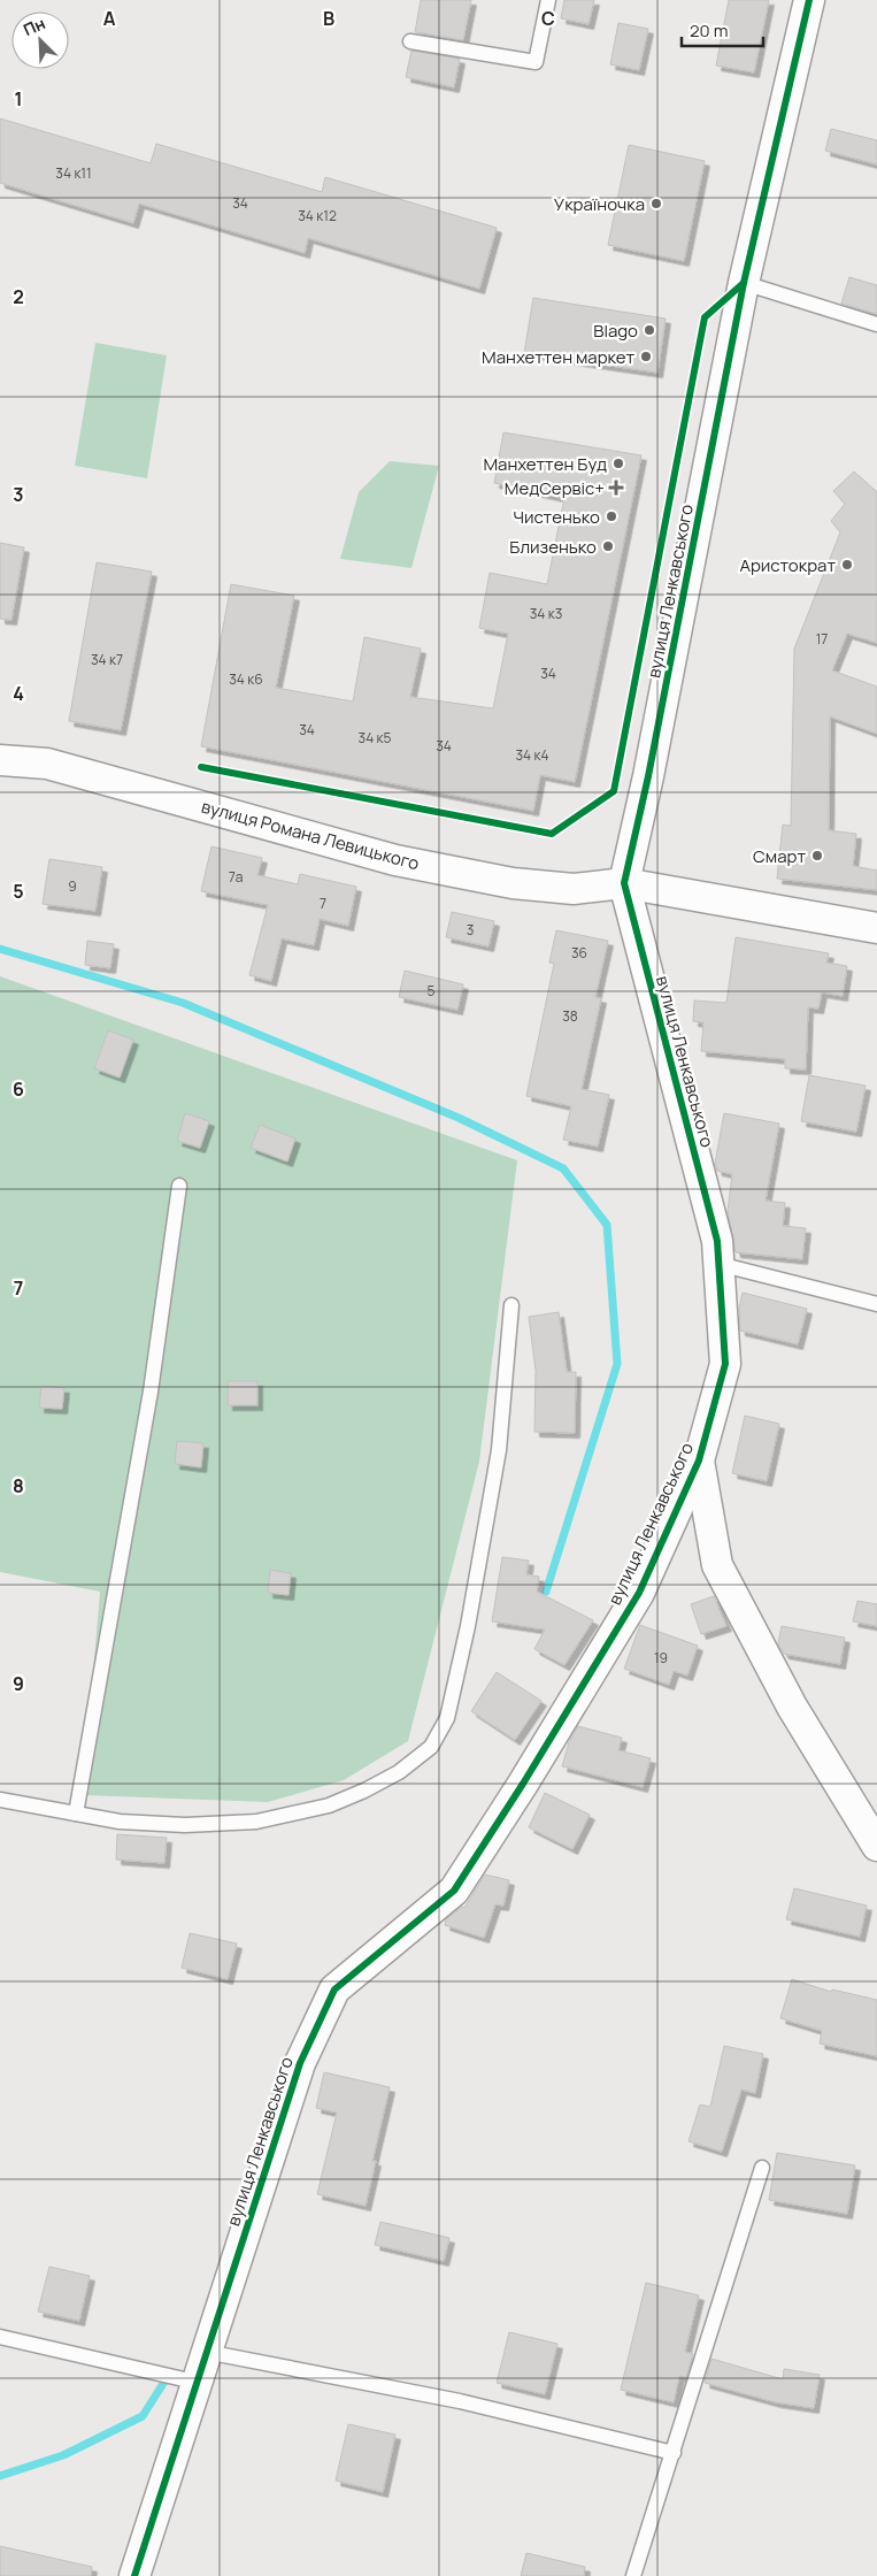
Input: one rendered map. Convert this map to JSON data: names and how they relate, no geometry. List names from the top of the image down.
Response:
{
  "streets": {
    "street": ["вулиця Ленкавського", "вулиця Романа Левицького"]
  },
  "crossings": [
    ["вулиця Ленкавського", "вулиця Романа Левицького"]
  ],
  "places": {
    "other": [
      "Україночка",
      "Blago",
      "Манхеттен маркет",
      "Манхеттен Буд",
      "Чистенько",
      "Близенько",
      "Аристократ",
      "Смарт"
    ],
    "health": ["МедСервіс+"]
  },
  "house_numbers": [
    "34 к11",
    "34",
    "34 к12",
    "34 к3",
    "17",
    "34 к7",
    "34",
    "34 к6",
    "34",
    "34 к5",
    "34",
    "34 к4",
    "7а",
    "9",
    "7",
    "3",
    "36",
    "5",
    "38",
    "19"
  ],
  "scale_bar": "20 m",
  "north": "top left",
  "grid": {
    "columns": ["A", "B", "C"],
    "rows": [
      "1",
      "2",
      "3",
      "4",
      "5",
      "6",
      "7",
      "8",
      "9"
    ]
  }
}
